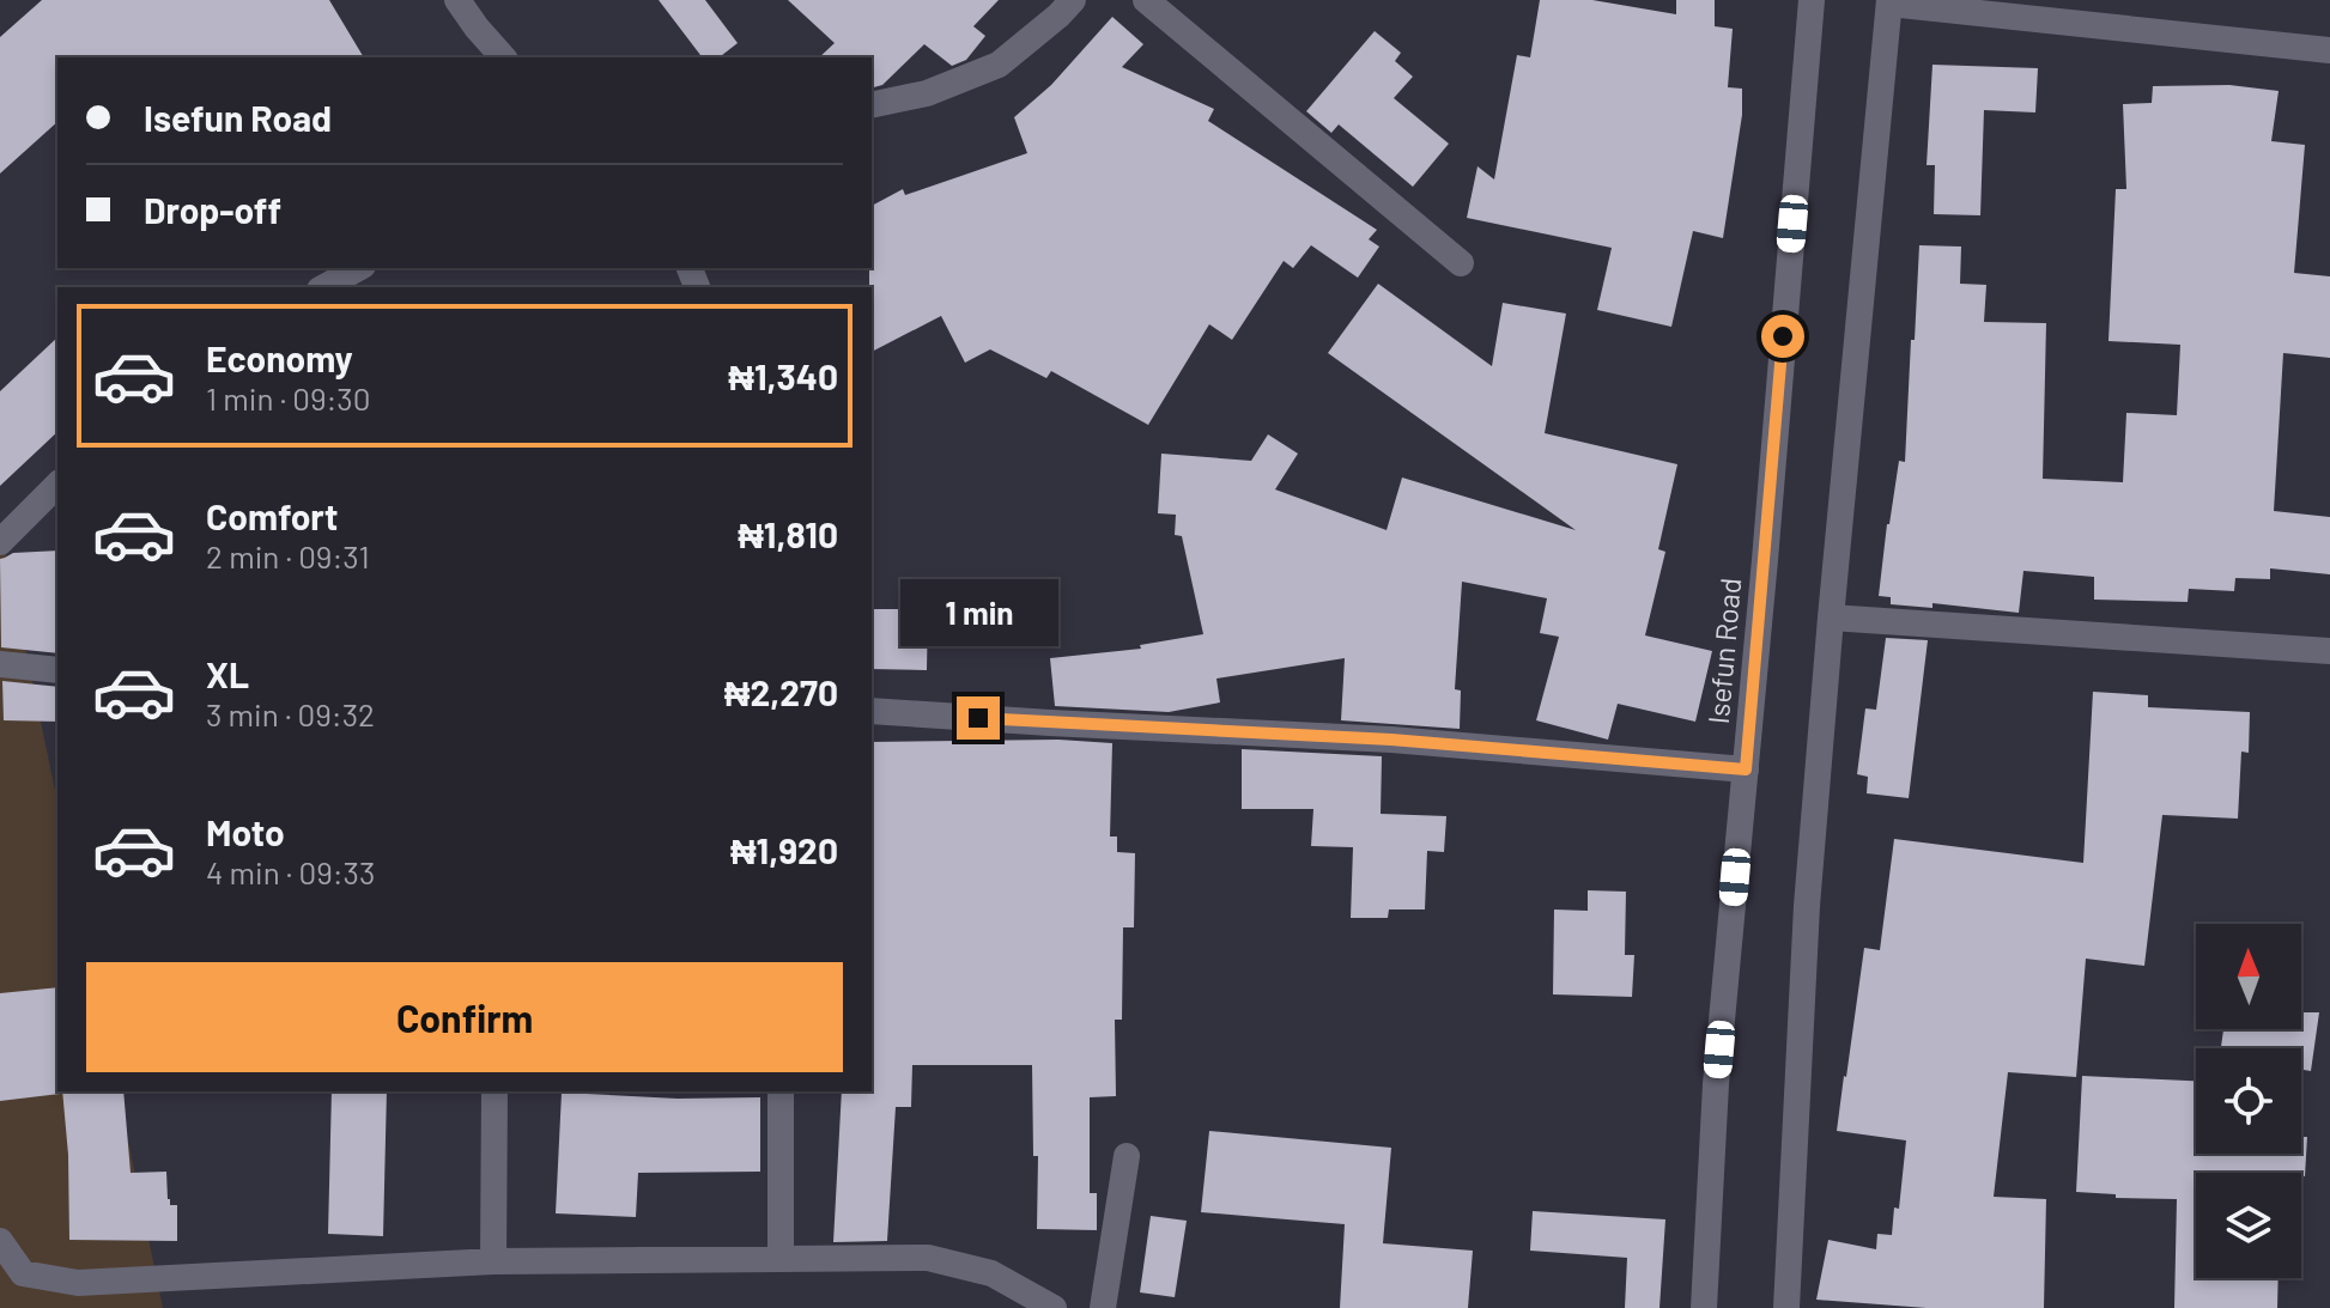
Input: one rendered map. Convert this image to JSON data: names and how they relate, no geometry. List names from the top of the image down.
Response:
{
  "streets": {
    "street": ["Isefun Road"]
  },
  "north": "top",
  "page": {
    "banner": ["Isefun Road", "Drop-off"],
    "list": [
      {
        "name": "Economy",
        "note": "1 min · 09:30",
        "value": "₦1,340"
      },
      {
        "name": "Comfort",
        "note": "2 min · 09:31",
        "value": "₦1,810"
      },
      {
        "name": "XL",
        "note": "3 min · 09:32",
        "value": "₦2,270"
      },
      {
        "name": "Moto",
        "note": "4 min · 09:33",
        "value": "₦1,920"
      }
    ],
    "bubble": "1 min",
    "buttons": "Confirm"
  }
}
